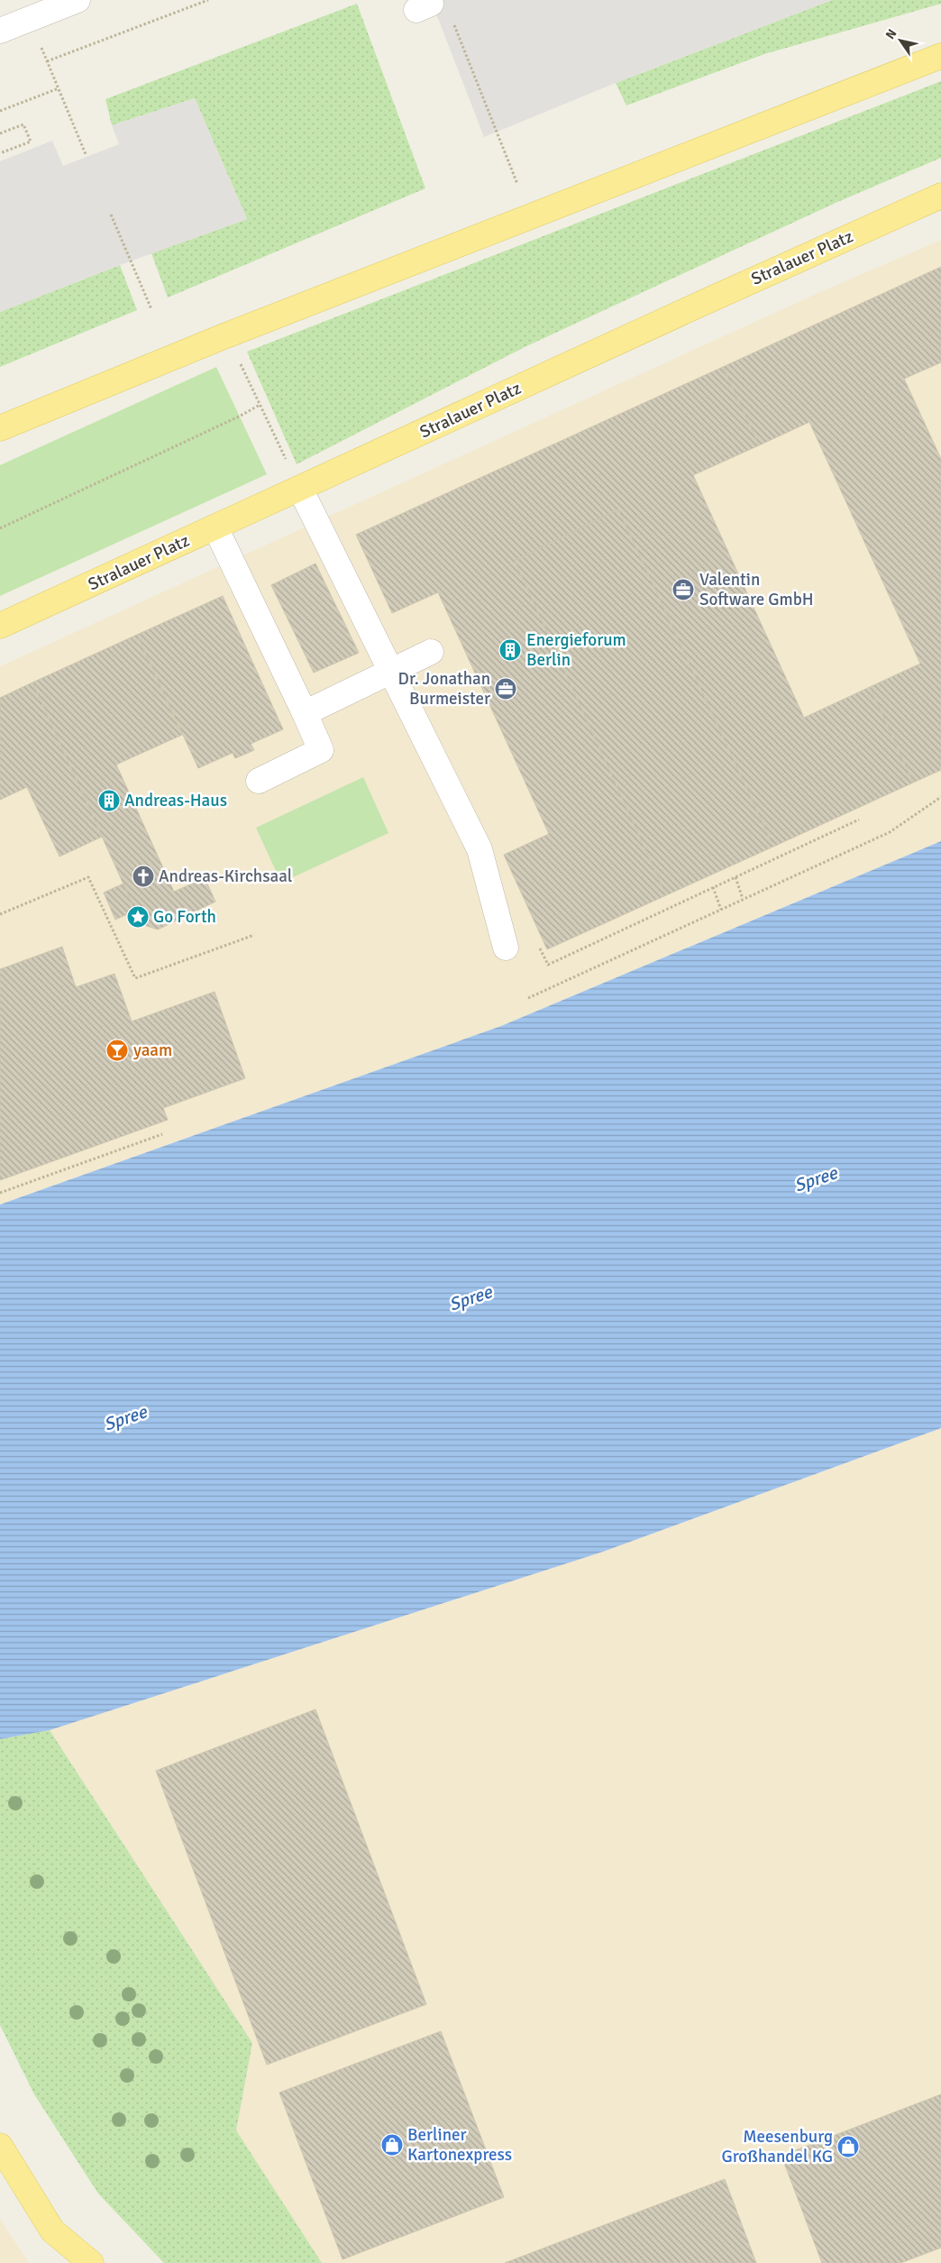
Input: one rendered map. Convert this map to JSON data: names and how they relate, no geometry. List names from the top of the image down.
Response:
{
  "streets": {
    "main road": ["Stralauer Platz"]
  },
  "water": ["Spree"],
  "places": {
    "office": ["Valentin Software GmbH", "Dr. Jonathan Burmeister"],
    "building": ["Energieforum Berlin", "Andreas-Haus"],
    "church": ["Andreas-Kirchsaal"],
    "place": ["Go Forth"],
    "bar": ["yaam"],
    "shop": ["Berliner Kartonexpress", "Meesenburg Großhandel KG"]
  },
  "north": "top left"
}
